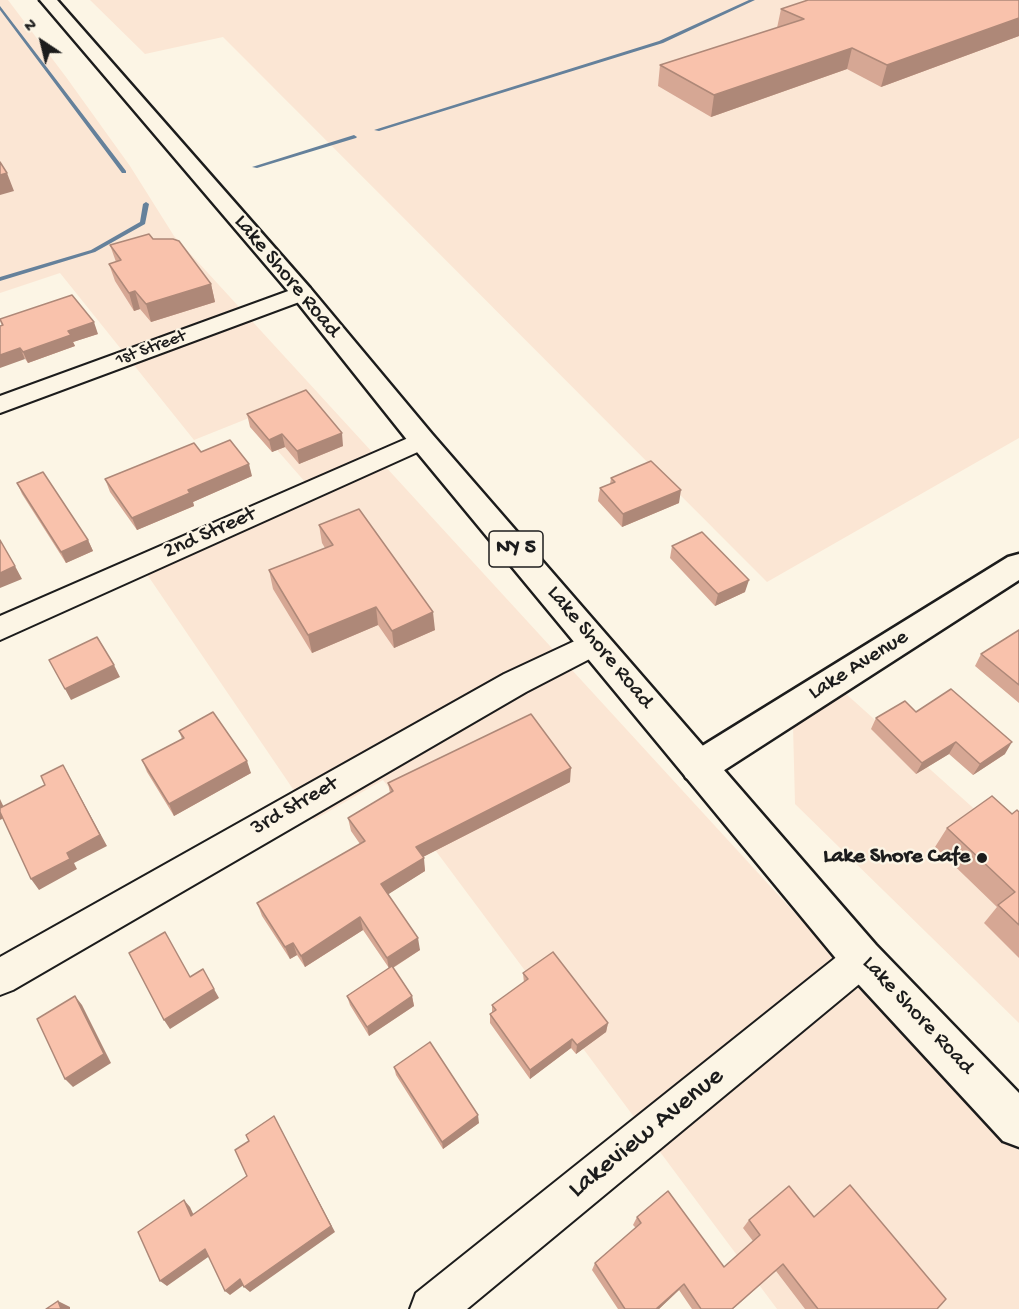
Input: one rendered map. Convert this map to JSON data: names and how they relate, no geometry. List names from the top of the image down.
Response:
{
  "streets": {
    "main road": ["Lake Shore Road", "NY 5", "Lake Avenue"],
    "street": [
      "1st Street",
      "2nd Street",
      "3rd Street",
      "Lakeview Avenue"
    ]
  },
  "crossings": [
    ["Lake Shore Road", "1st Street"],
    ["Lake Shore Road", "2nd Street"],
    ["Lake Shore Road", "Lake Avenue"],
    ["Lake Shore Road", "3rd Street"],
    ["Lake Shore Road", "Lakeview Avenue"]
  ],
  "places": ["Lake Shore Cafe"],
  "north": "top left"
}
